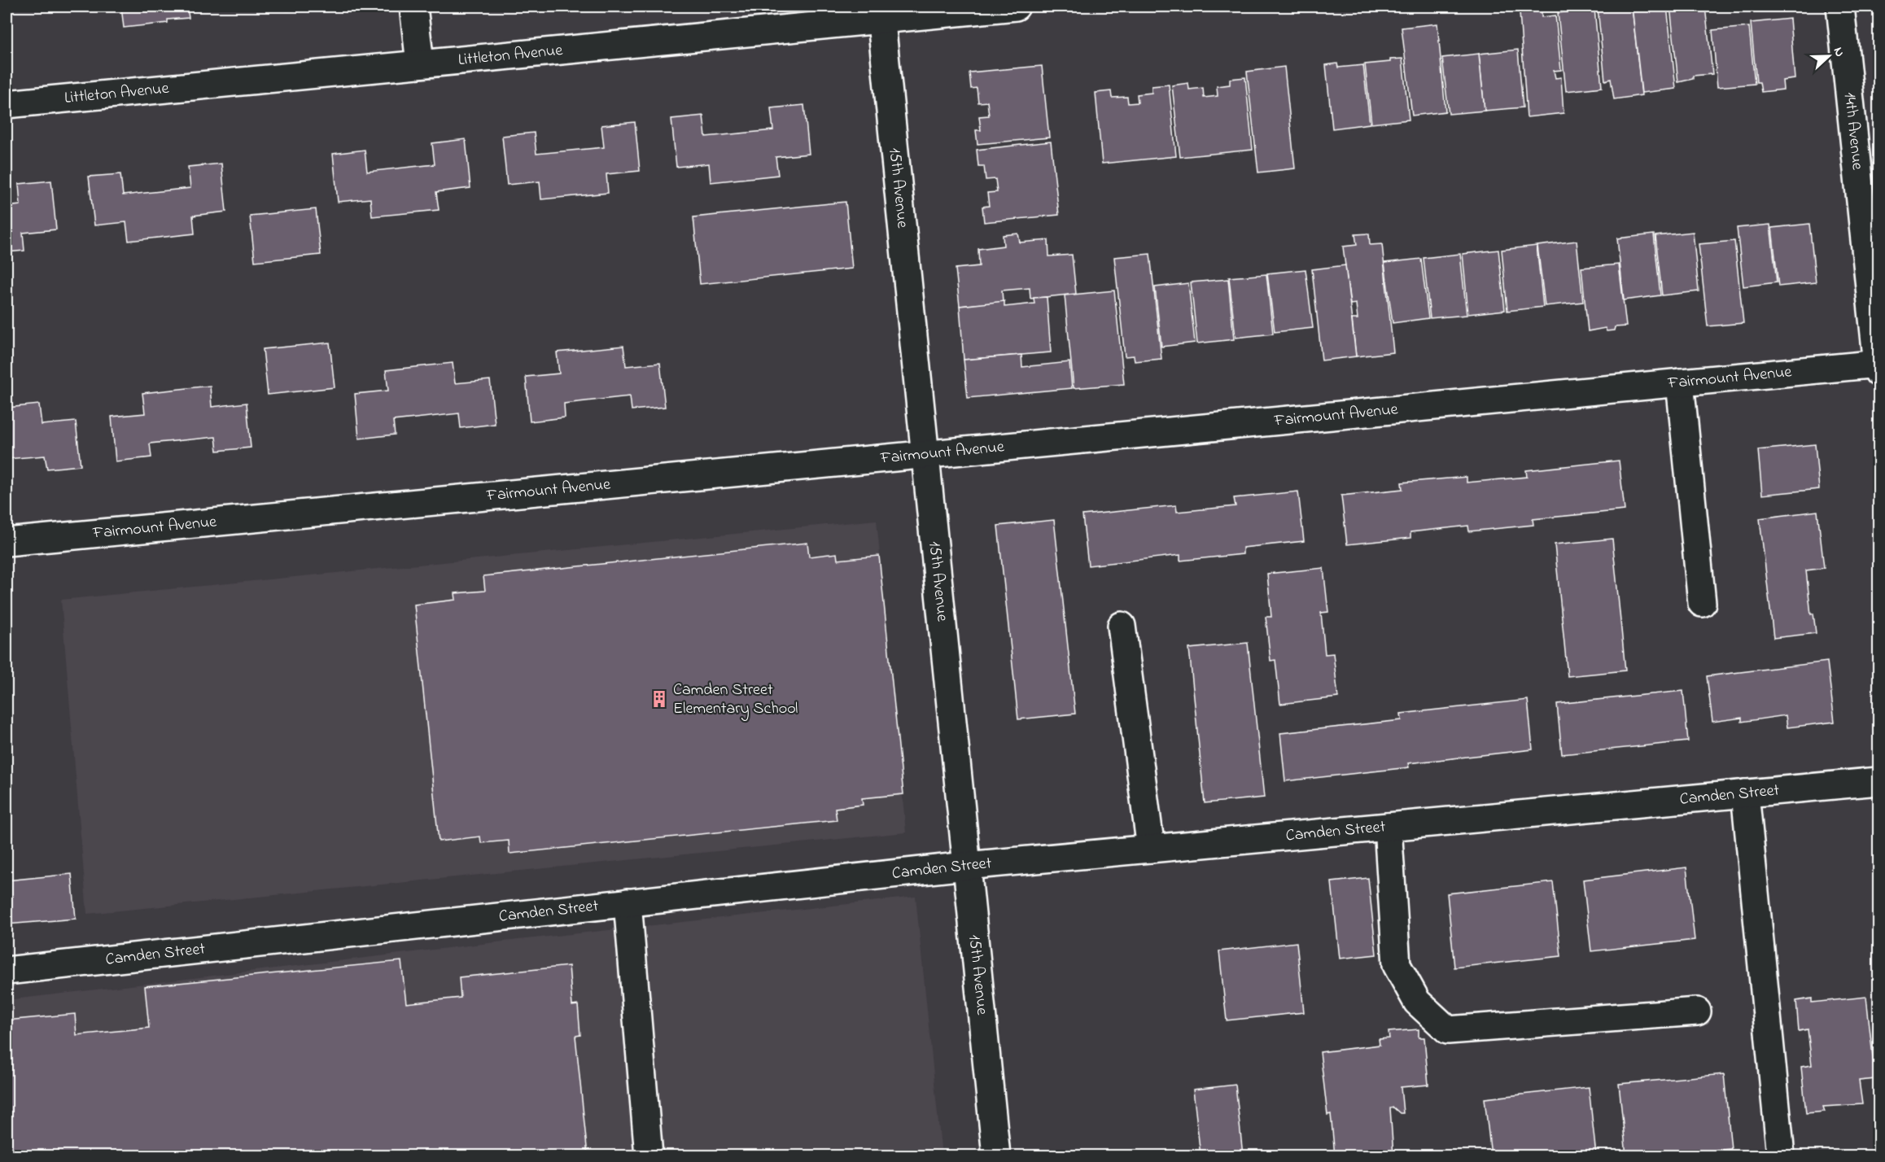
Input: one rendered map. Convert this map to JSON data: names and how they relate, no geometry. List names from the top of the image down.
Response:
{
  "streets": {
    "street": [
      "Littleton Avenue",
      "14th Avenue",
      "15th Avenue",
      "Fairmount Avenue",
      "Camden Street"
    ]
  },
  "crossings": [
    ["Littleton Avenue", "15th Avenue"],
    ["14th Avenue", "Fairmount Avenue"],
    ["15th Avenue", "Fairmount Avenue"],
    ["15th Avenue", "Camden Street"]
  ],
  "places": {
    "building": ["Camden Street Elementary School"]
  },
  "north": "right"
}
